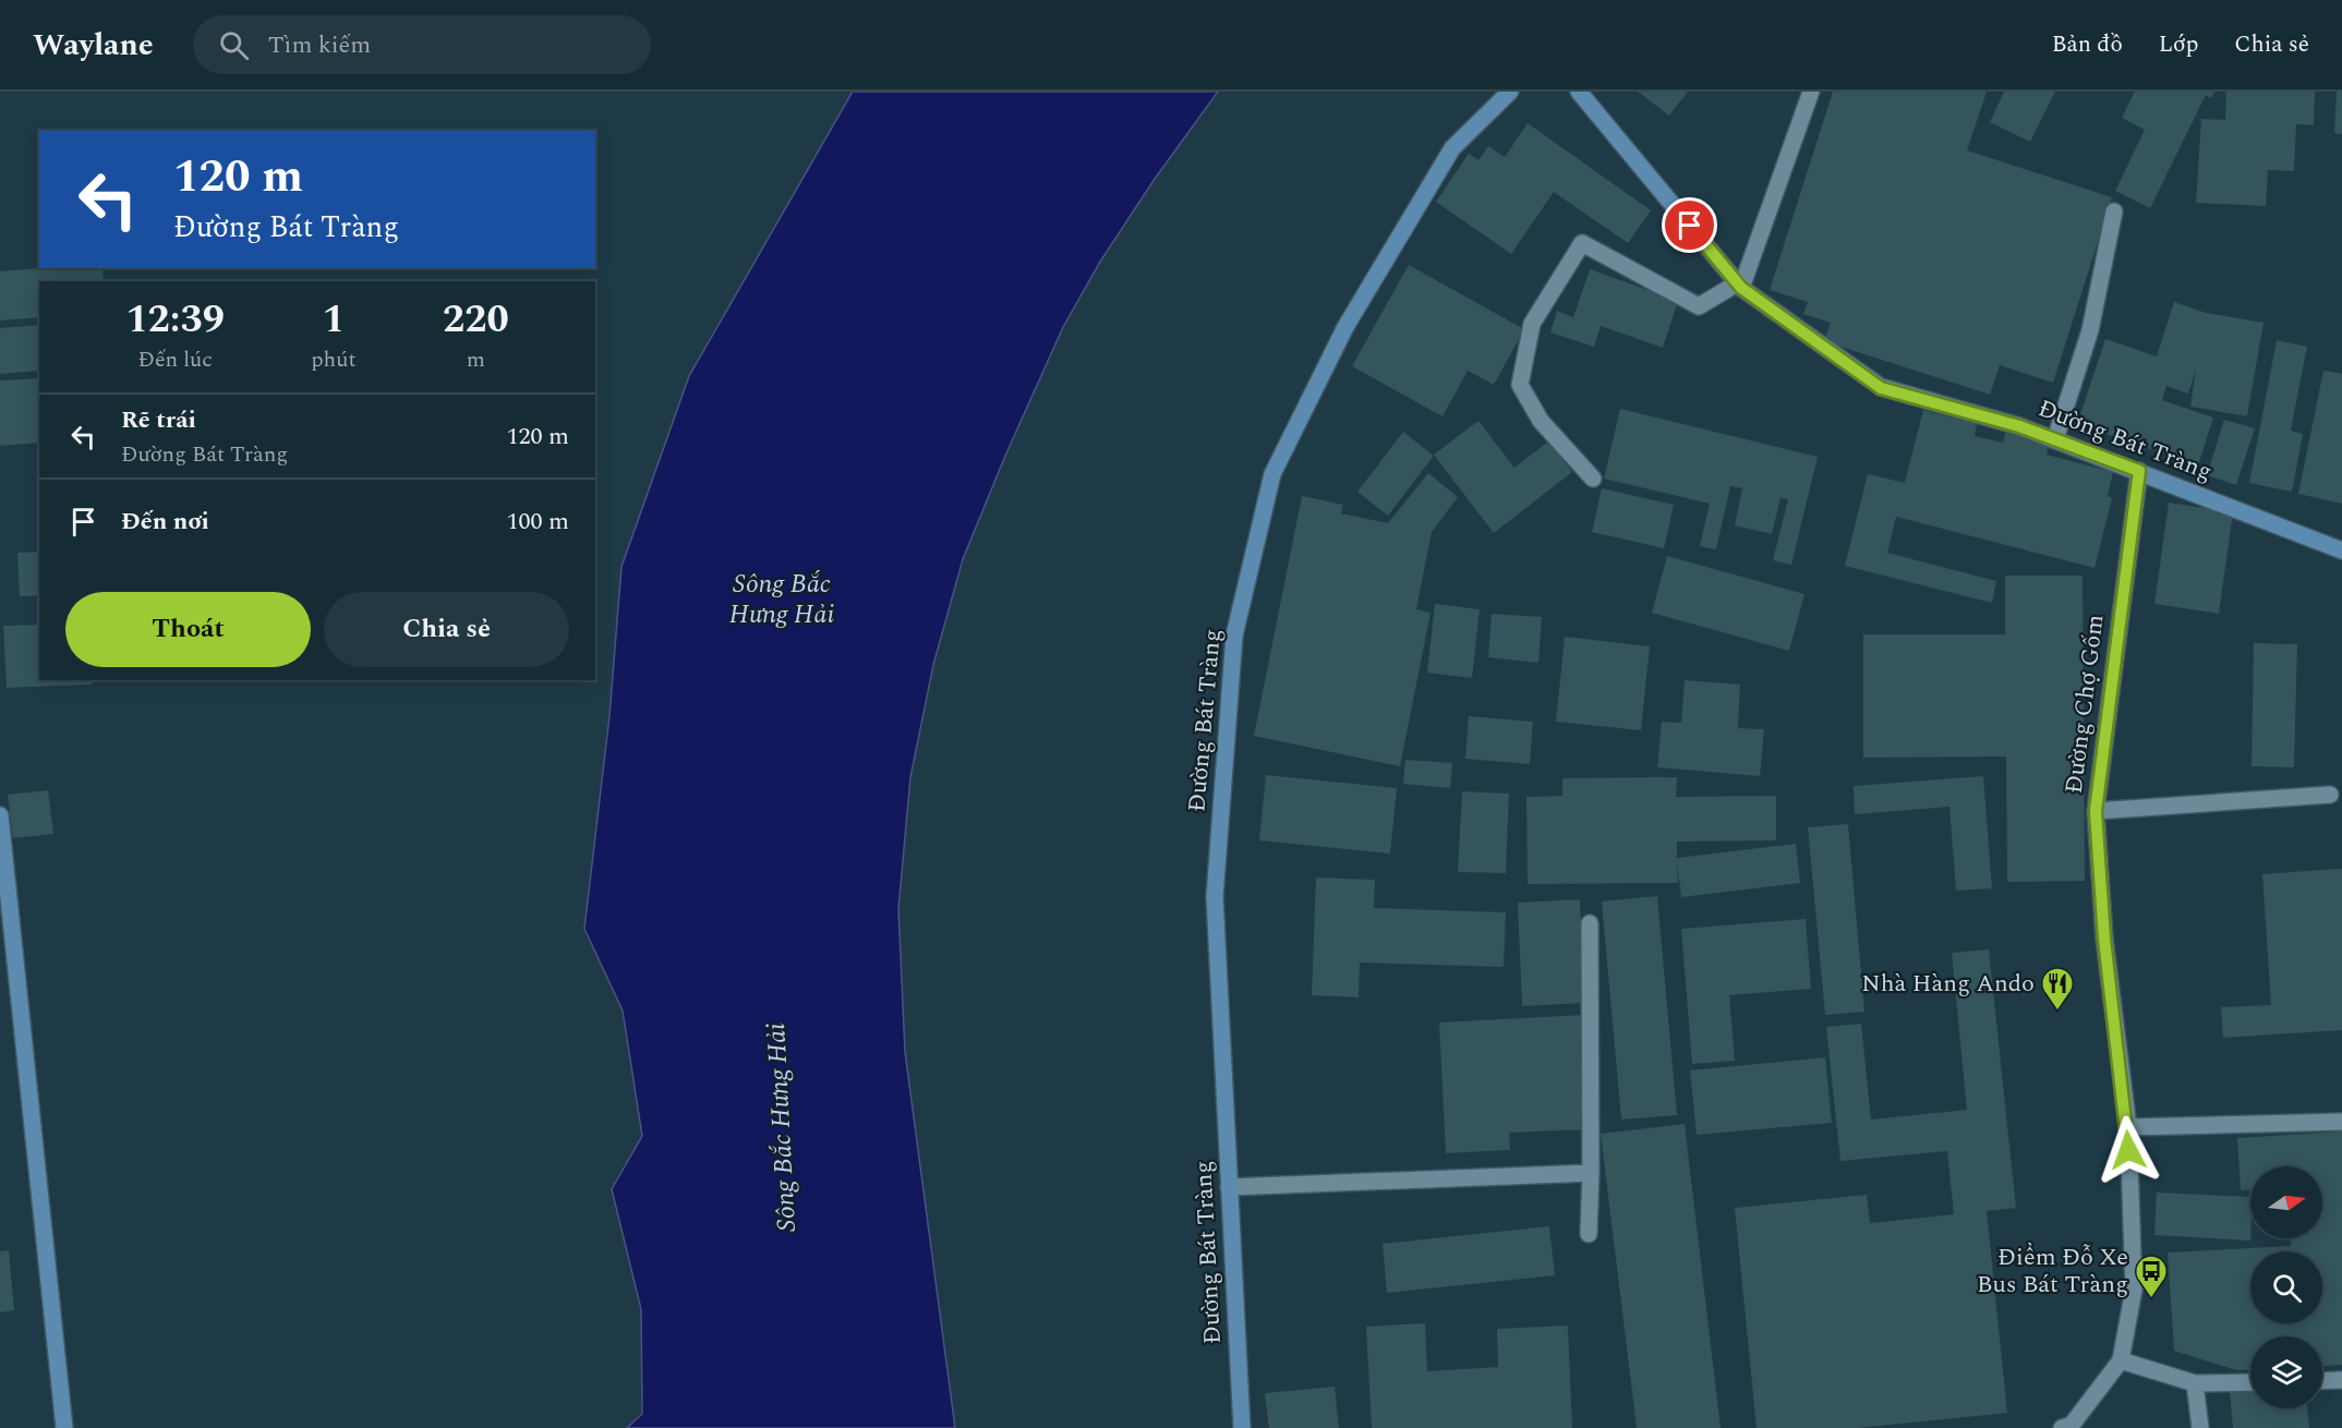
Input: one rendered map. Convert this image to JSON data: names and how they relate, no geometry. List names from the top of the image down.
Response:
{
  "streets": {
    "street": ["Đường Bát Tràng", "Đường Chợ Gốm"]
  },
  "crossings": [
    ["Đường Bát Tràng", "Đường Chợ Gốm"]
  ],
  "water": ["Sông Bắc Hưng Hải"],
  "places": {
    "restaurant": ["Nhà Hàng Ando"],
    "bus stop": ["Điểm Đỗ Xe Bus Bát Tràng"]
  },
  "north": "right",
  "page": {
    "header": "Waylane",
    "search": "Tìm kiếm",
    "nav": ["Bản đồ", "Lớp", "Chia sẻ"],
    "turn": ["120 m", "Đường Bát Tràng"],
    "eta": [
      "12:39",
      "Đến lúc",
      "1",
      "phút",
      "220",
      "m"
    ],
    "list": [
      {
        "name": "Rẽ trái",
        "note": "Đường Bát Tràng",
        "value": "120 m"
      },
      {
        "name": "Đến nơi",
        "value": "100 m"
      }
    ],
    "buttons": ["Thoát", "Chia sẻ"]
  }
}
